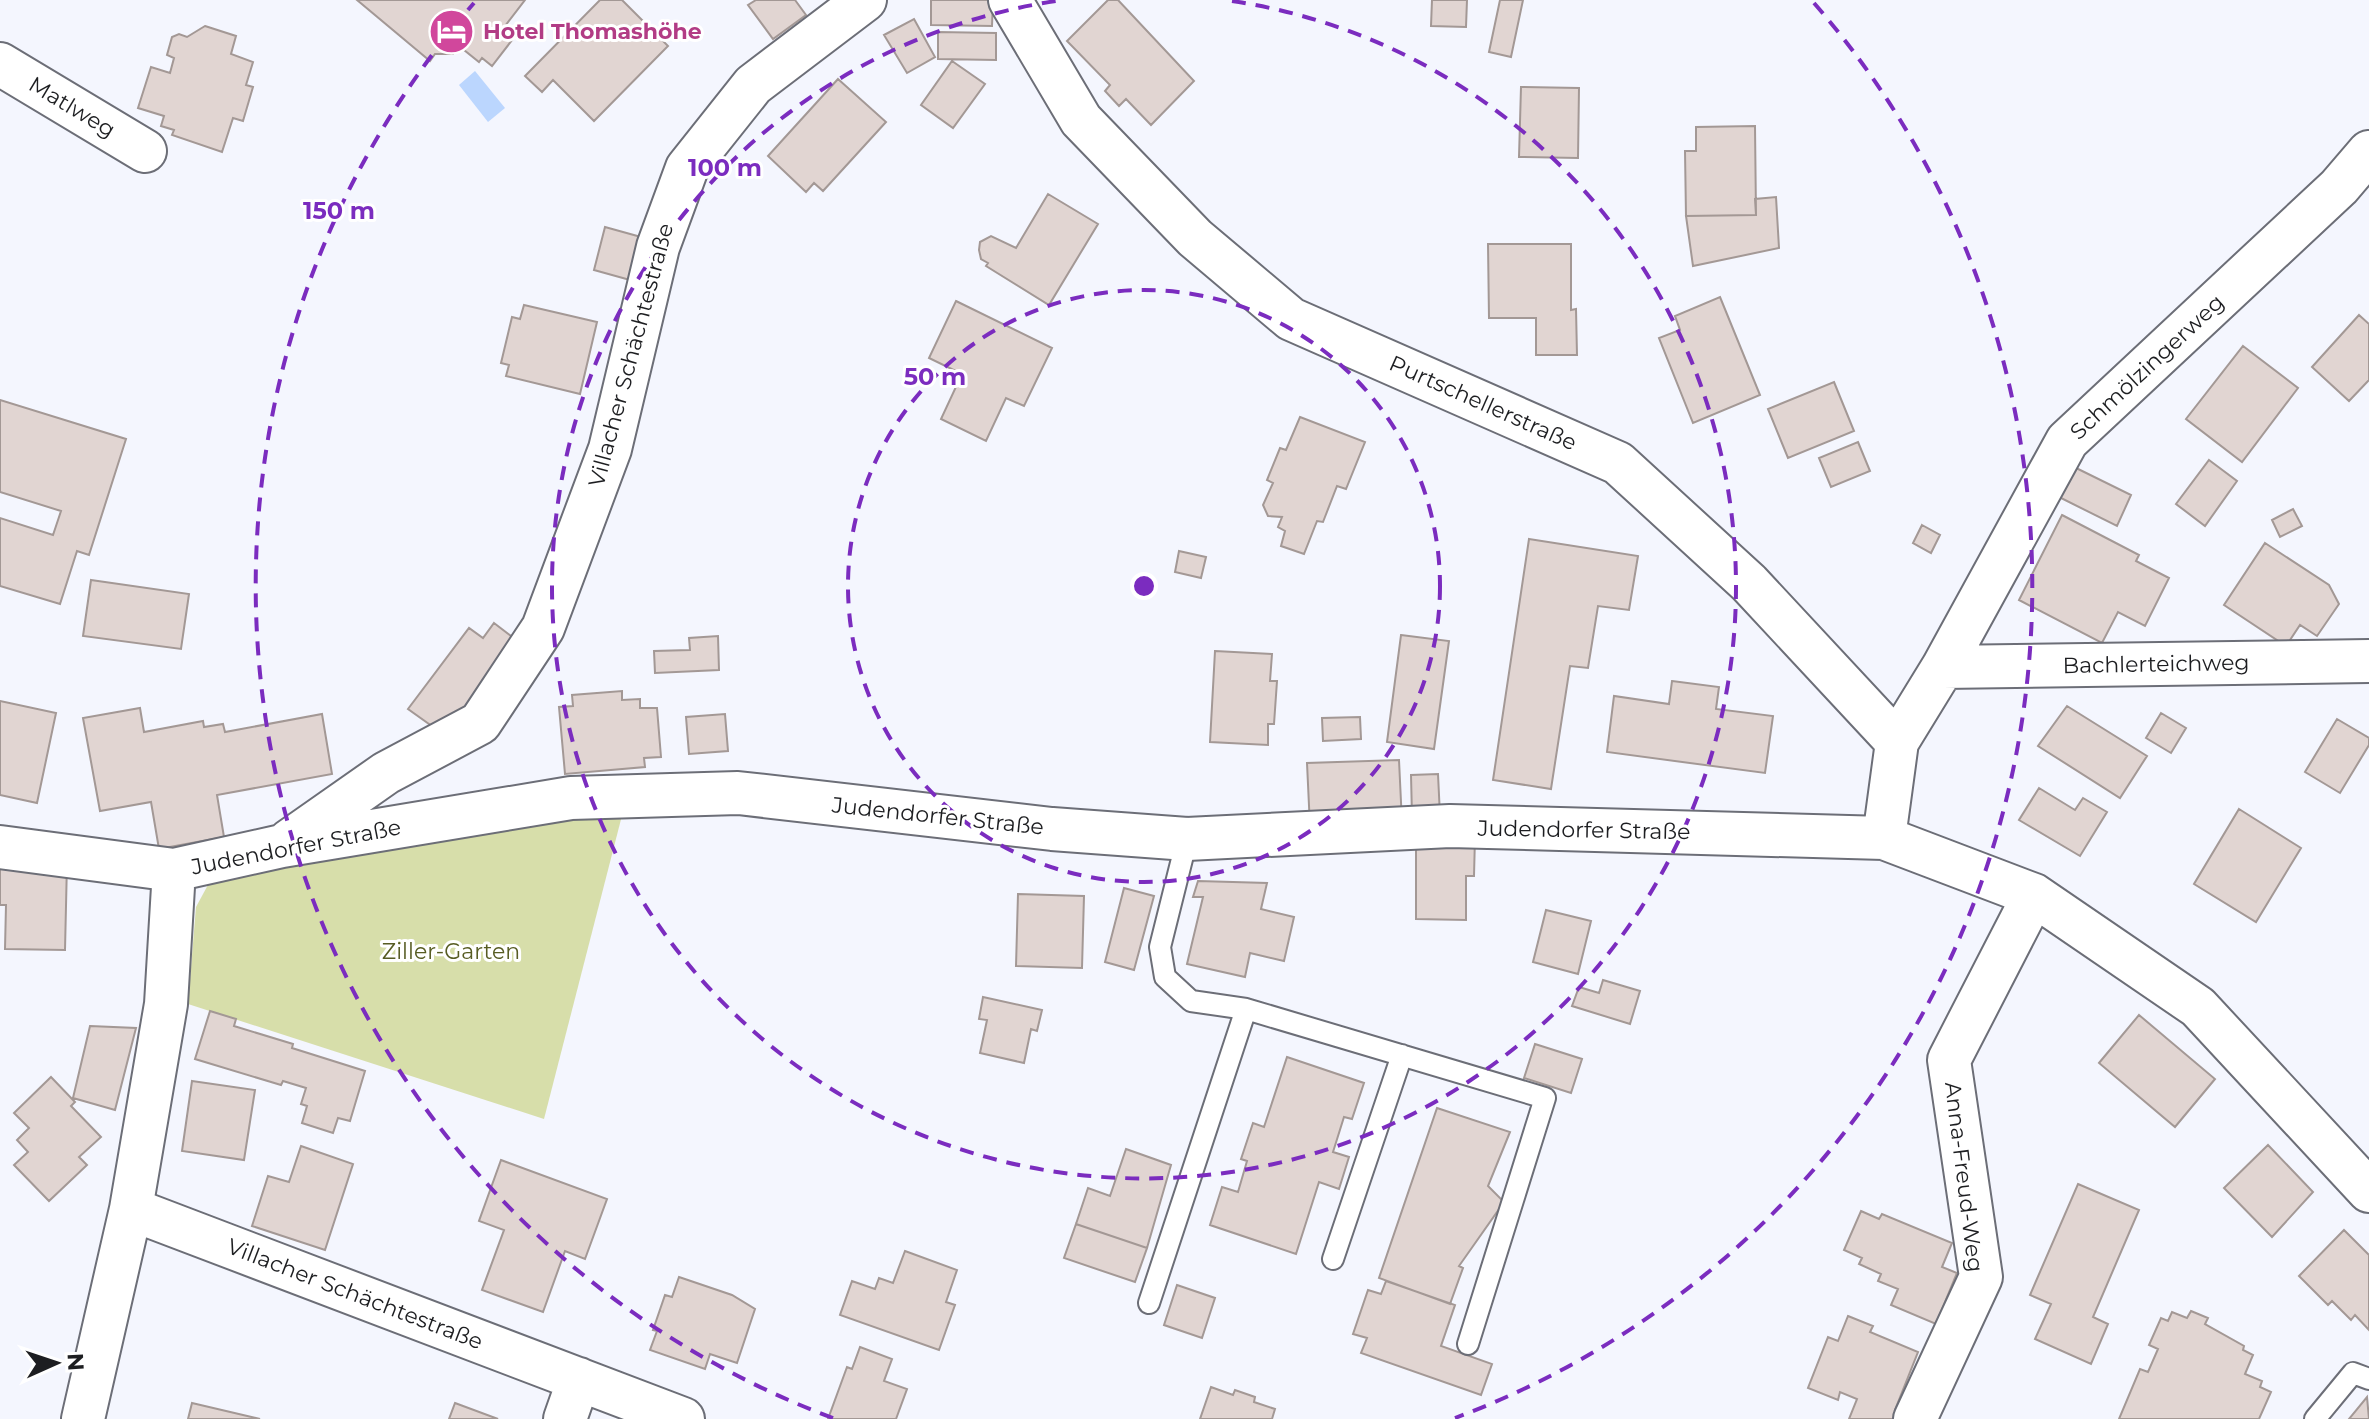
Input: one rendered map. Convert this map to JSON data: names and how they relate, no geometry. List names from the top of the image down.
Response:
{
  "streets": {
    "street": [
      "Matlweg",
      "Villacher Schächtestraße",
      "Schmölzingerweg",
      "Purtschellerstraße",
      "Bachlerteichweg",
      "Judendorfer Straße",
      "Anna-Freud-Weg"
    ]
  },
  "crossings": [
    ["Villacher Schächtestraße", "Judendorfer Straße"],
    ["Schmölzingerweg", "Purtschellerstraße"],
    ["Schmölzingerweg", "Bachlerteichweg"],
    ["Judendorfer Straße", "Anna-Freud-Weg"]
  ],
  "parks": ["Ziller-Garten"],
  "places": {
    "hotel": ["Hotel Thomashöhe"]
  },
  "north": "right",
  "rings": ["100 m", "150 m", "50 m"]
}
